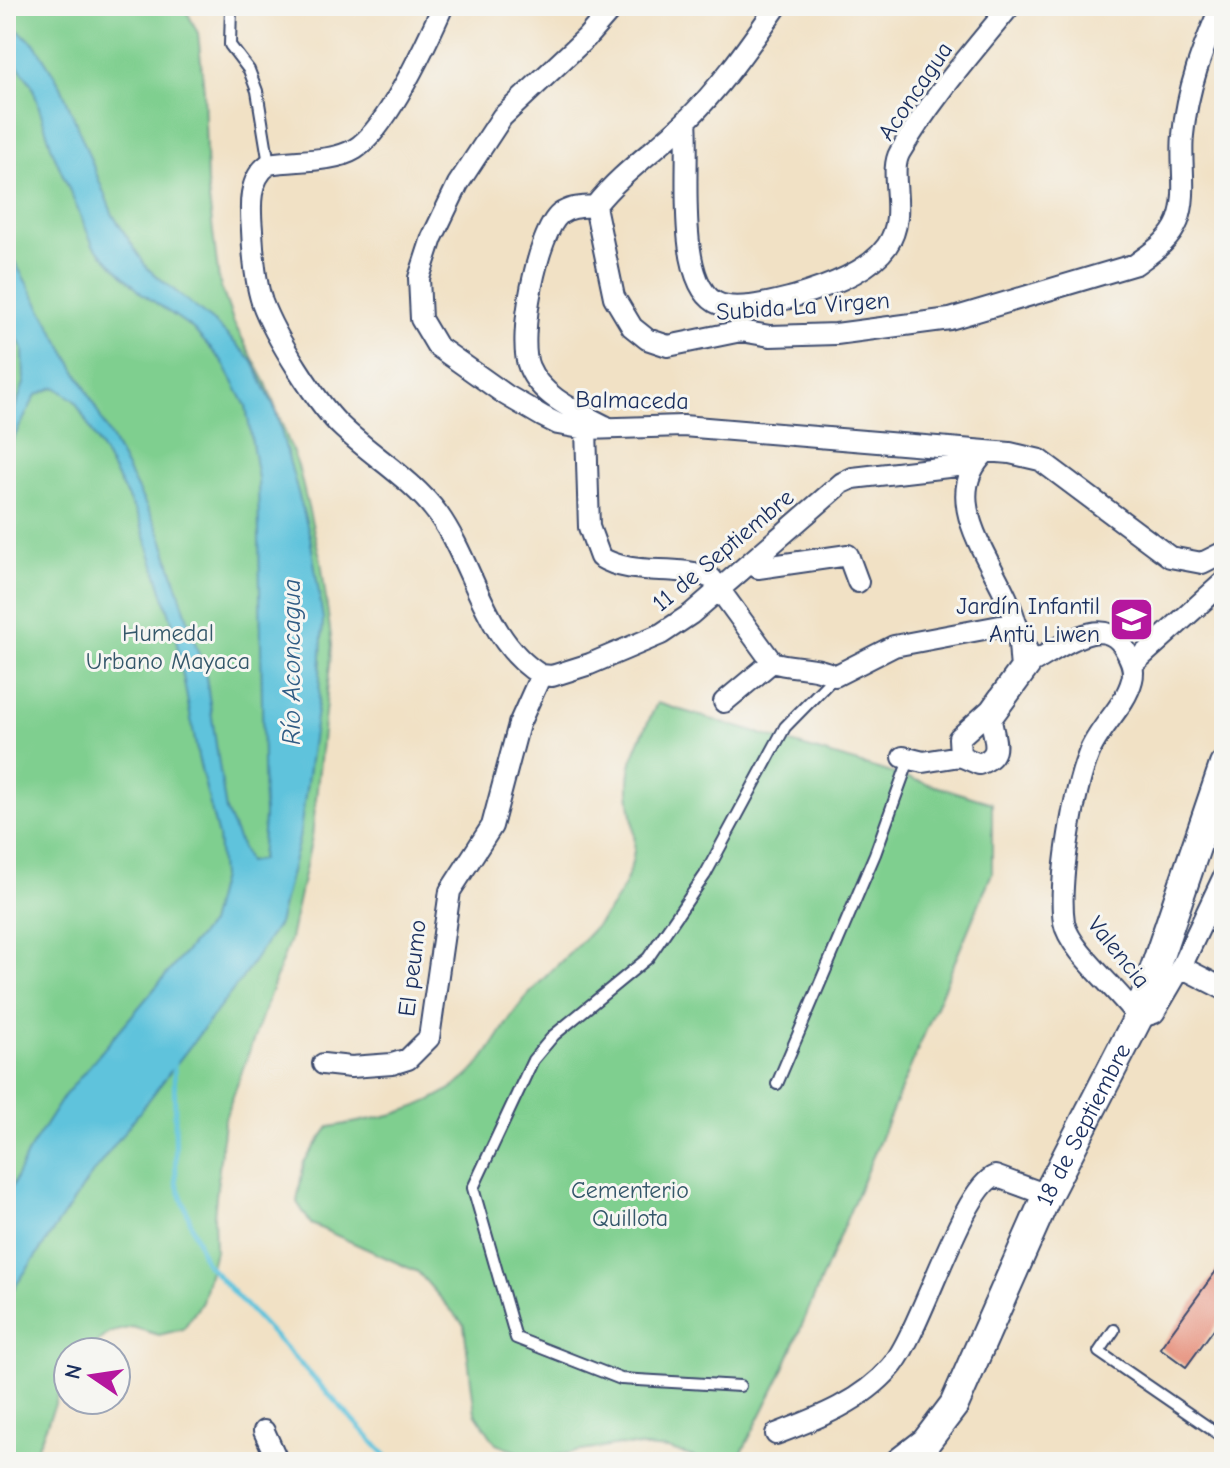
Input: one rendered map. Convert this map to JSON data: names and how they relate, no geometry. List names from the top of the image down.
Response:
{
  "streets": {
    "street": [
      "Aconcagua",
      "Subida La Virgen",
      "Balmaceda",
      "11 de Septiembre",
      "Valencia",
      "El peumo",
      "18 de Septiembre"
    ]
  },
  "crossings": [
    ["Balmaceda", "11 de Septiembre"],
    ["11 de Septiembre", "El peumo"],
    ["Valencia", "18 de Septiembre"]
  ],
  "water": ["Río Aconcagua"],
  "parks": ["Humedal Urbano Mayaca", "Cementerio Quillota"],
  "places": {
    "school or university": ["Jardín Infantil Antü Liwen"]
  },
  "north": "left"
}
